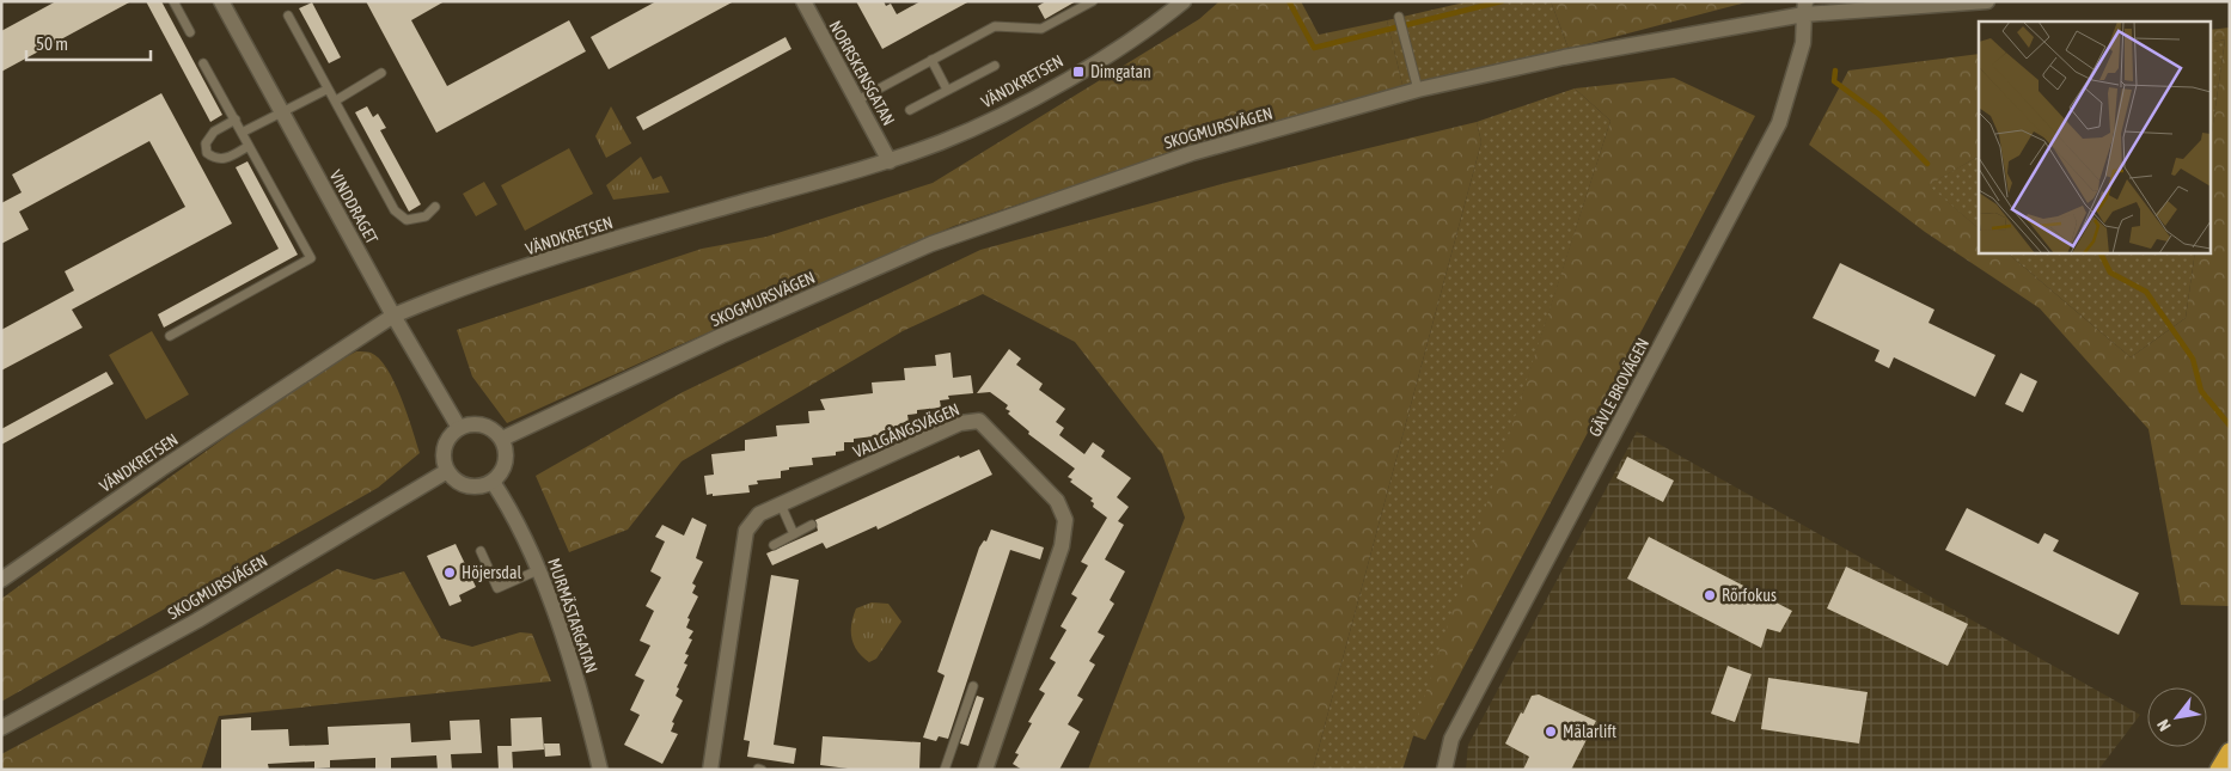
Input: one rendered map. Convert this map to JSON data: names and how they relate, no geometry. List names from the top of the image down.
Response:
{
  "streets": {
    "street": [
      "NORRSKENSGATAN",
      "VÄNDKRETSEN",
      "SKOGMURSVÄGEN",
      "VINDDRAGET",
      "GÄVLE BROVÄGEN",
      "VALLGÅNGSVÄGEN",
      "MURMÄSTARGATAN"
    ]
  },
  "crossings": [
    ["NORRSKENSGATAN", "VÄNDKRETSEN"],
    ["VÄNDKRETSEN", "VINDDRAGET"],
    ["SKOGMURSVÄGEN", "VINDDRAGET"],
    ["SKOGMURSVÄGEN", "GÄVLE BROVÄGEN"],
    ["SKOGMURSVÄGEN", "MURMÄSTARGATAN"],
    ["VINDDRAGET", "MURMÄSTARGATAN"]
  ],
  "places": {
    "transit": ["Dimgatan"],
    "other": ["Höjersdal", "Rörfokus", "Mälarlift"]
  },
  "scale_bar": "50 m",
  "north": "bottom left"
}
